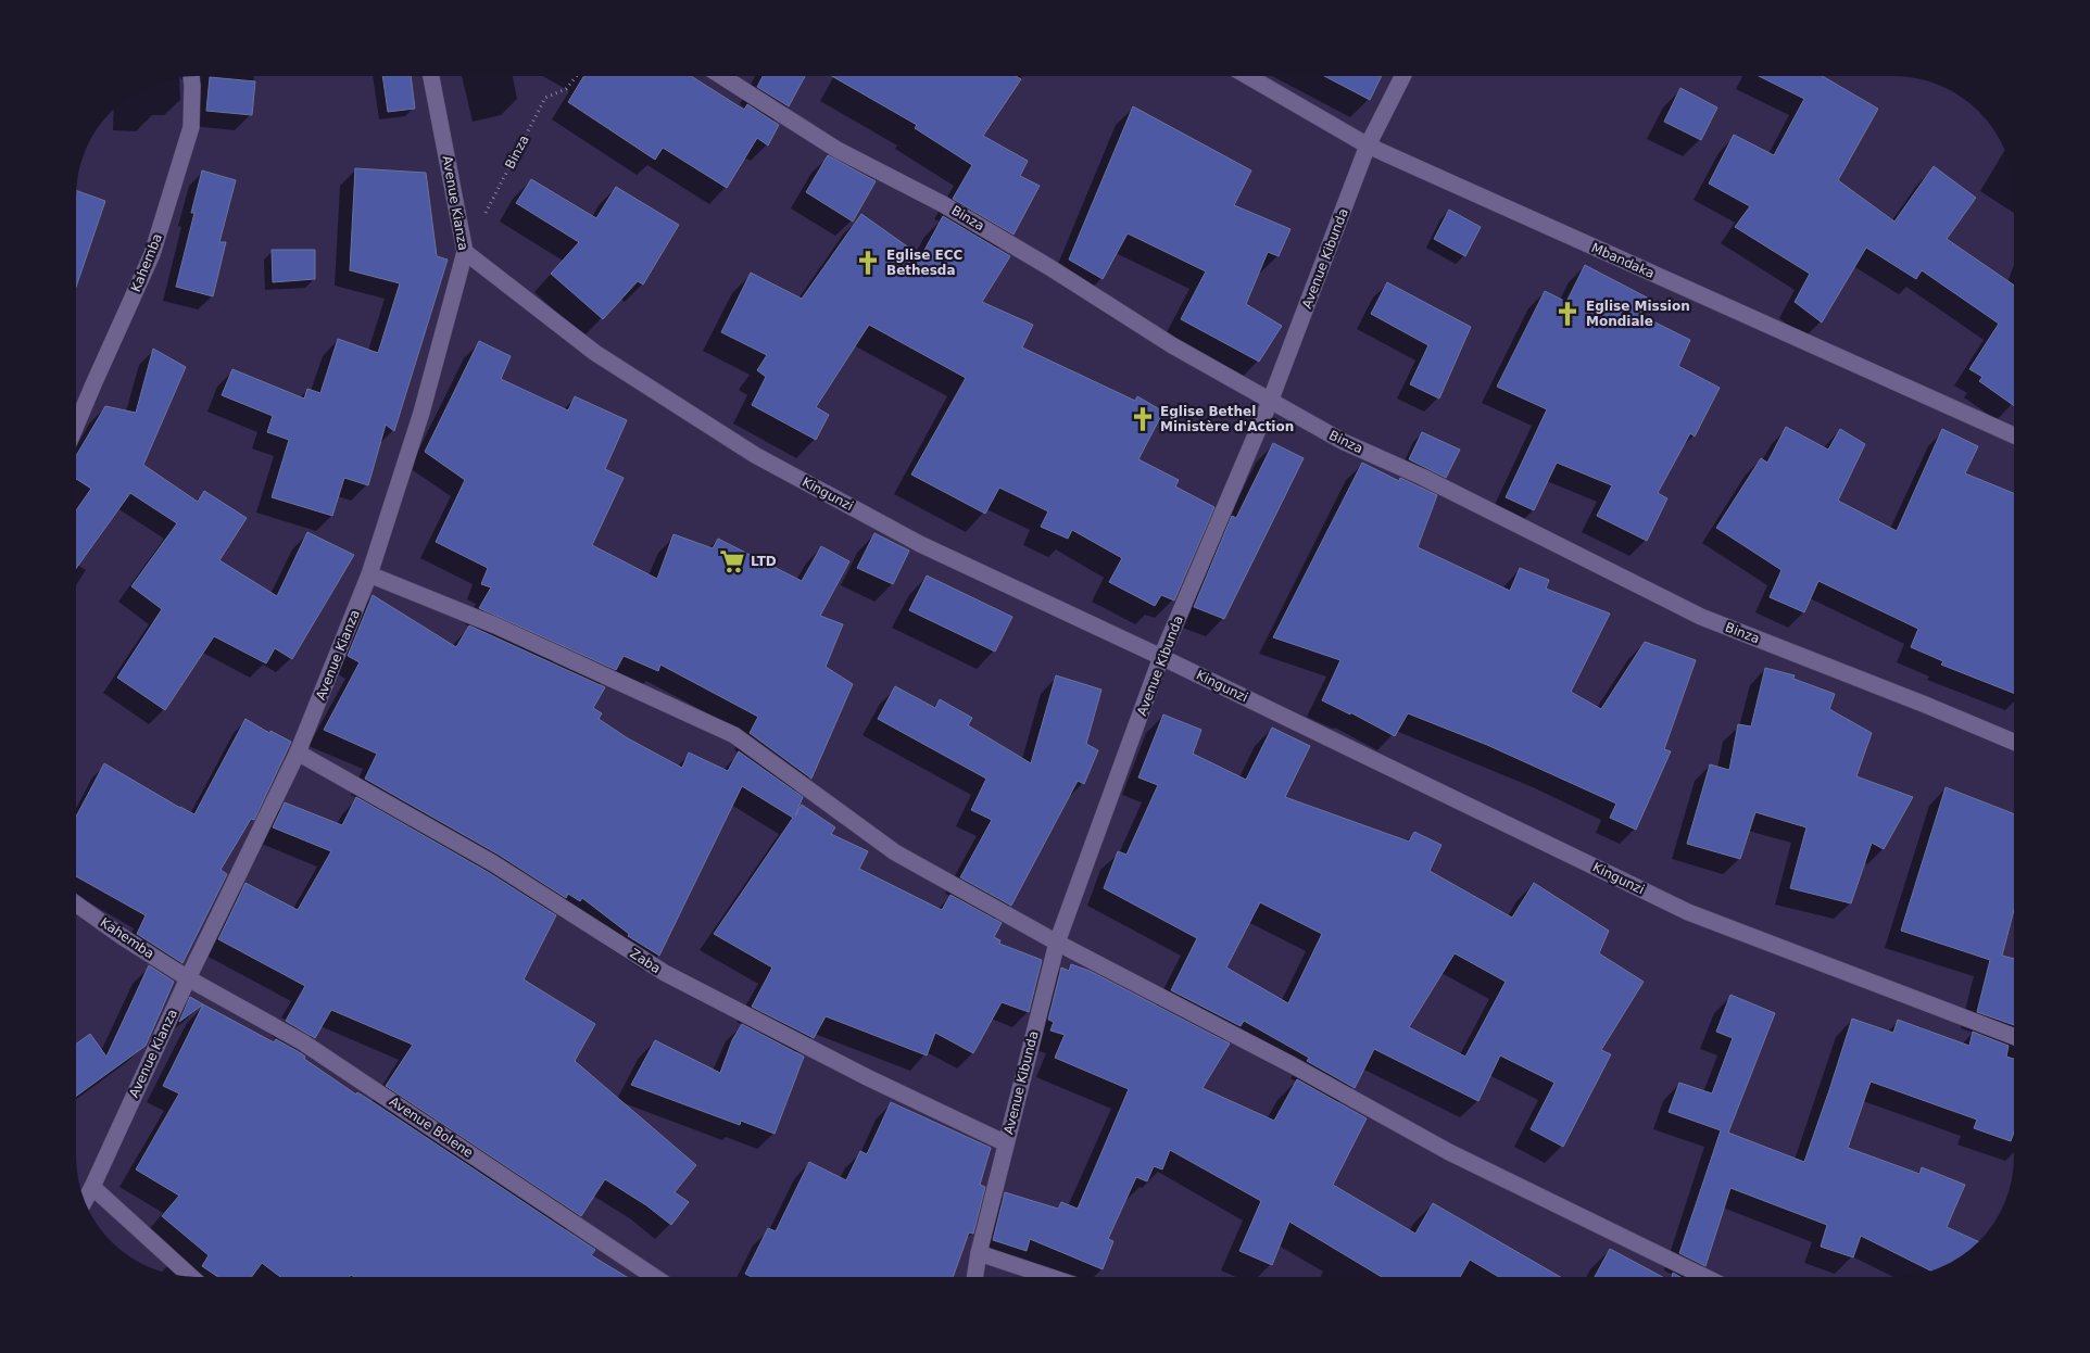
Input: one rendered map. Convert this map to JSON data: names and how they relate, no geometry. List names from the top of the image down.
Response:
{
  "streets": {
    "street": [
      "Binza",
      "Avenue Kianza",
      "Avenue Kibunda",
      "Mbandaka",
      "Kahemba",
      "Kingunzi",
      "Zaba",
      "Avenue Bolene"
    ]
  },
  "crossings": [
    ["Binza", "Avenue Kianza"],
    ["Binza", "Avenue Kibunda"],
    ["Binza", "Kingunzi"],
    ["Avenue Kianza", "Kahemba"],
    ["Avenue Kianza", "Kingunzi"],
    ["Avenue Kianza", "Zaba"],
    ["Avenue Kianza", "Avenue Bolene"],
    ["Avenue Kibunda", "Mbandaka"],
    ["Avenue Kibunda", "Kingunzi"],
    ["Avenue Kibunda", "Zaba"],
    ["Kahemba", "Avenue Bolene"]
  ],
  "places": {
    "church": ["Eglise ECC Bethesda", "Eglise Mission Mondiale", "Eglise Bethel Ministère d'Action"],
    "supermarket": ["LTD"]
  }
}
